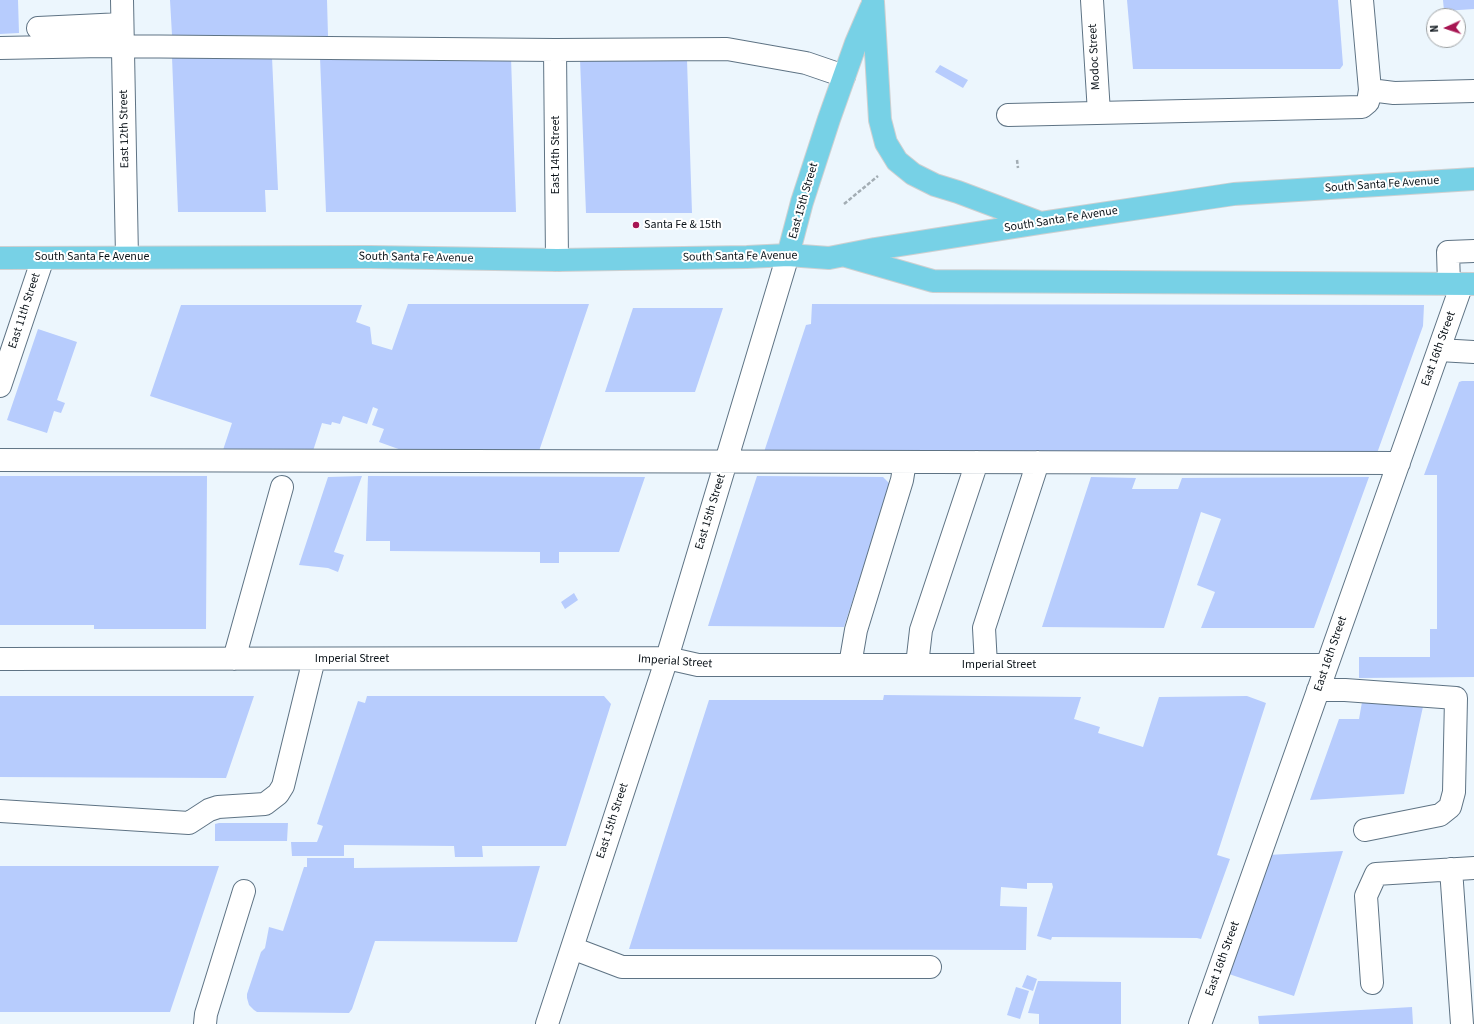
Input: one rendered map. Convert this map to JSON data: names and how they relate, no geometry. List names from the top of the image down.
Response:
{
  "streets": {
    "main road": ["South Santa Fe Avenue", "East 15th Street"],
    "street": [
      "Modoc Street",
      "East 12th Street",
      "East 14th Street",
      "East 11th Street",
      "East 16th Street",
      "Imperial Street"
    ]
  },
  "crossings": [
    ["East 12th Street", "South Santa Fe Avenue"],
    ["East 14th Street", "South Santa Fe Avenue"],
    ["South Santa Fe Avenue", "East 15th Street"],
    ["South Santa Fe Avenue", "East 11th Street"],
    ["East 15th Street", "Imperial Street"],
    ["East 16th Street", "Imperial Street"]
  ],
  "places": ["Santa Fe & 15th"],
  "north": "left"
}
